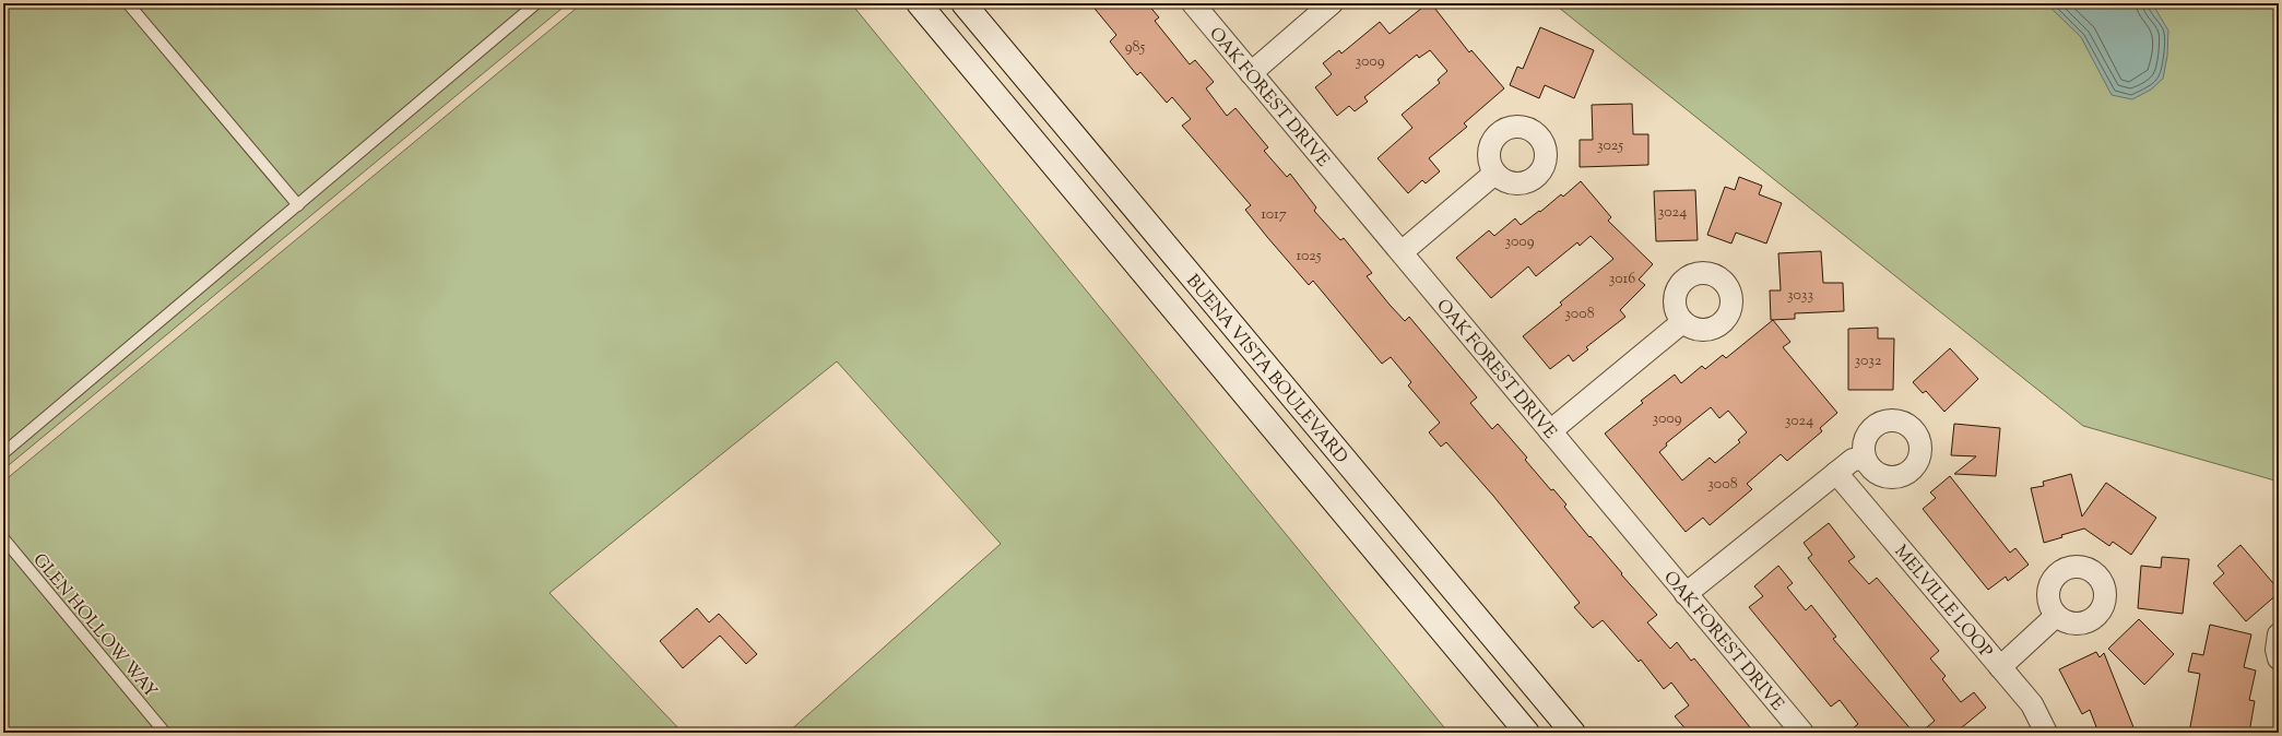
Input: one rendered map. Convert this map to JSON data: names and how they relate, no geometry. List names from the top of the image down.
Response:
{
  "streets": {
    "main road": ["BUENA VISTA BOULEVARD"],
    "street": ["OAK FOREST DRIVE", "MELVILLE LOOP"],
    "lane": ["GLEN HOLLOW WAY"]
  },
  "house_numbers": [
    "985",
    "3009",
    "3025",
    "3024",
    "1017",
    "3009",
    "1025",
    "3016",
    "3033",
    "3008",
    "3032",
    "3009",
    "3024",
    "3008"
  ]
}
